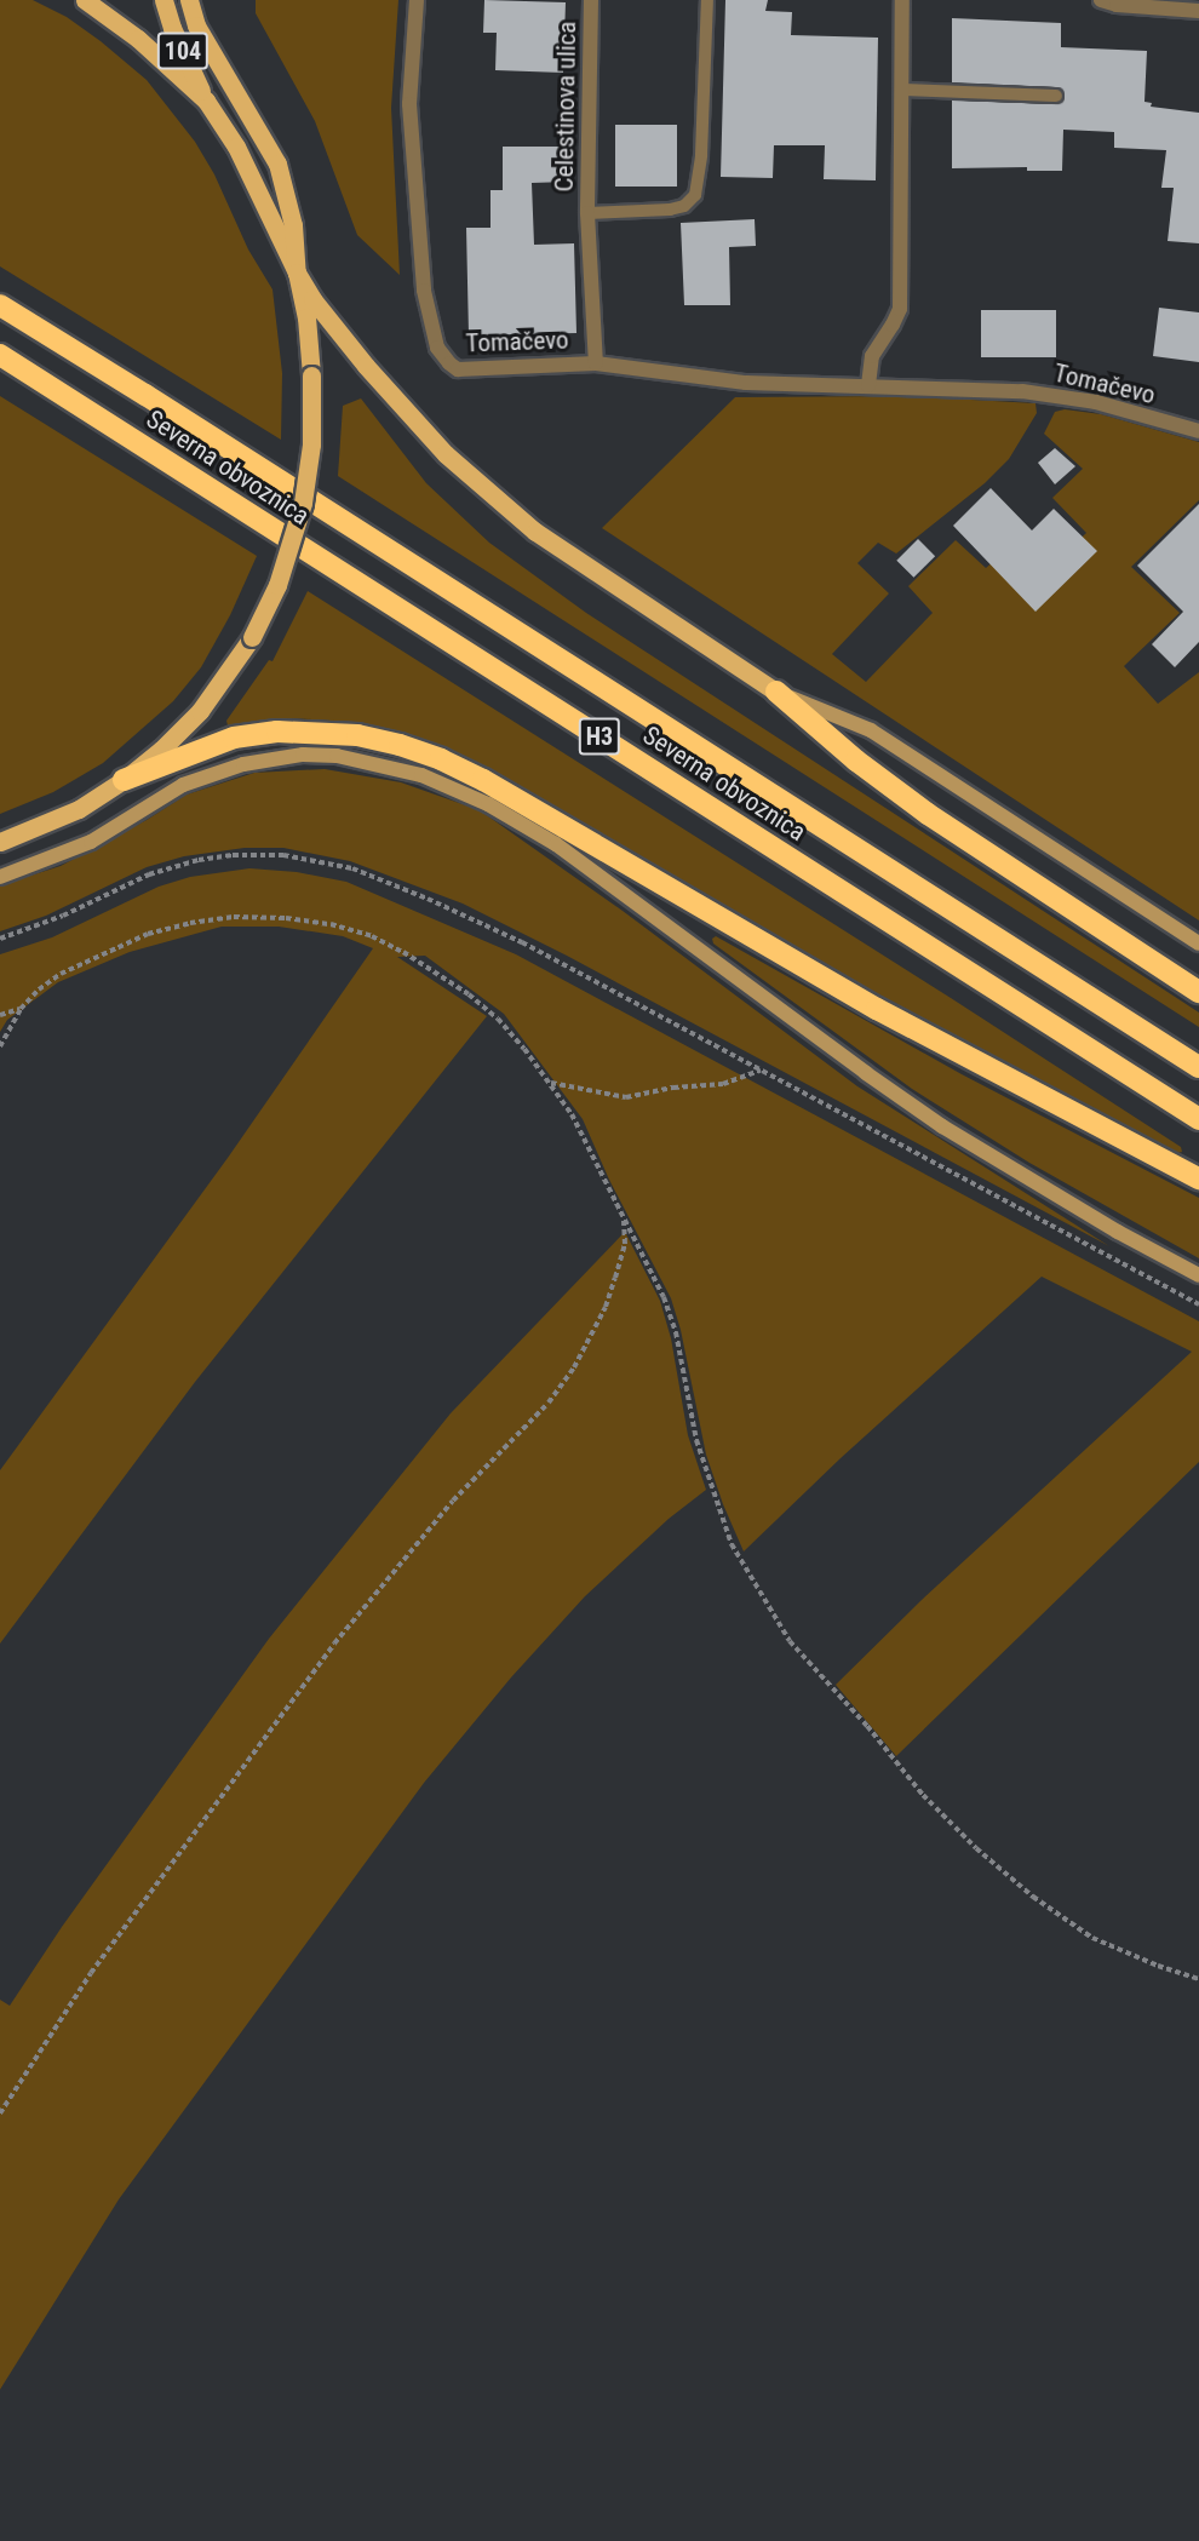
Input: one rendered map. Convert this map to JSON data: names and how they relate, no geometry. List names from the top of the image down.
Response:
{
  "streets": {
    "highway": ["Severna obvoznica", "H3"],
    "main road": ["104"],
    "street": ["Celestinova ulica", "Tomačevo"]
  },
  "crossings": [
    ["Celestinova ulica", "Tomačevo"]
  ]
}
